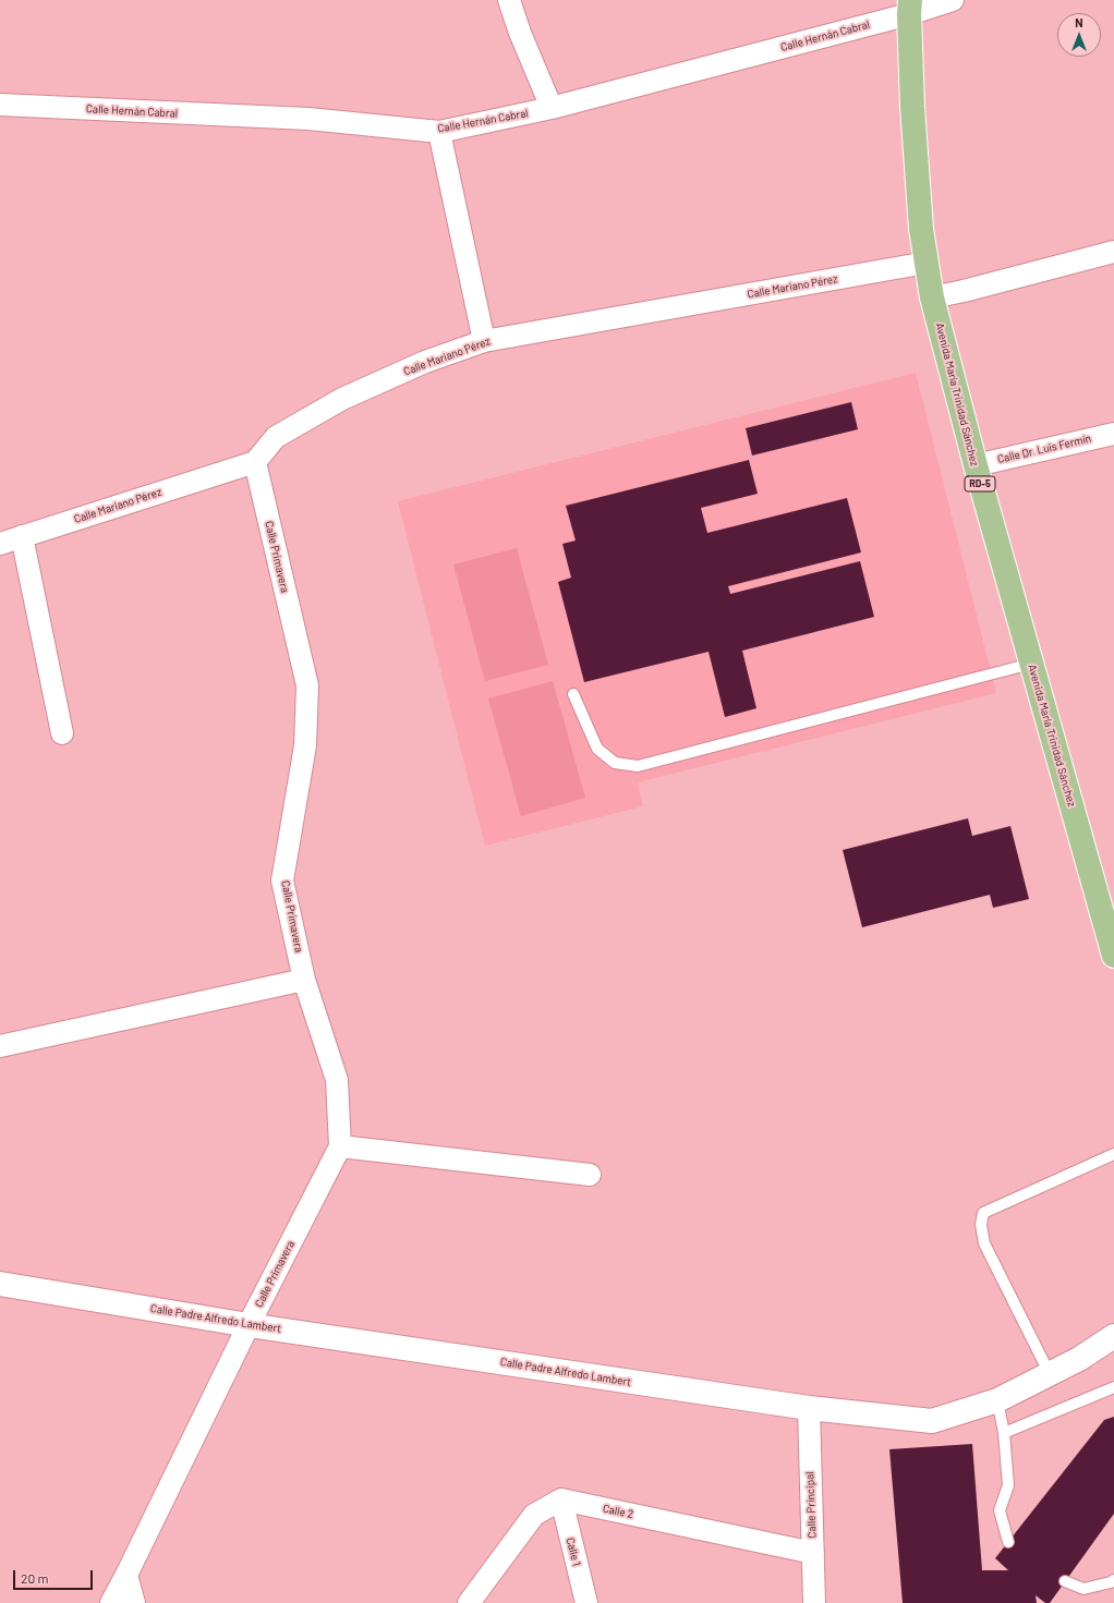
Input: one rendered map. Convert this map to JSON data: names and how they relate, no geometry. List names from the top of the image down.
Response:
{
  "streets": {
    "main road": ["Avenida María Trinidad Sánchez", "RD-5"],
    "street": [
      "Calle Hernán Cabral",
      "Calle Mariano Pérez",
      "Calle Dr. Luis Fermín",
      "Calle Primavera",
      "Calle Padre Alfredo Lambert",
      "Calle Principal",
      "Calle 2",
      "Calle 1"
    ]
  },
  "crossings": [
    ["Calle Hernán Cabral", "Avenida María Trinidad Sánchez"],
    ["Calle Mariano Pérez", "Avenida María Trinidad Sánchez"],
    ["Calle Mariano Pérez", "Calle Primavera"],
    ["Avenida María Trinidad Sánchez", "Calle Dr. Luis Fermín"],
    ["Calle Primavera", "Calle Padre Alfredo Lambert"],
    ["Calle Padre Alfredo Lambert", "Calle Principal"],
    ["Calle Principal", "Calle 2"],
    ["Calle 2", "Calle 1"]
  ],
  "scale_bar": "20 m",
  "north": "top"
}
